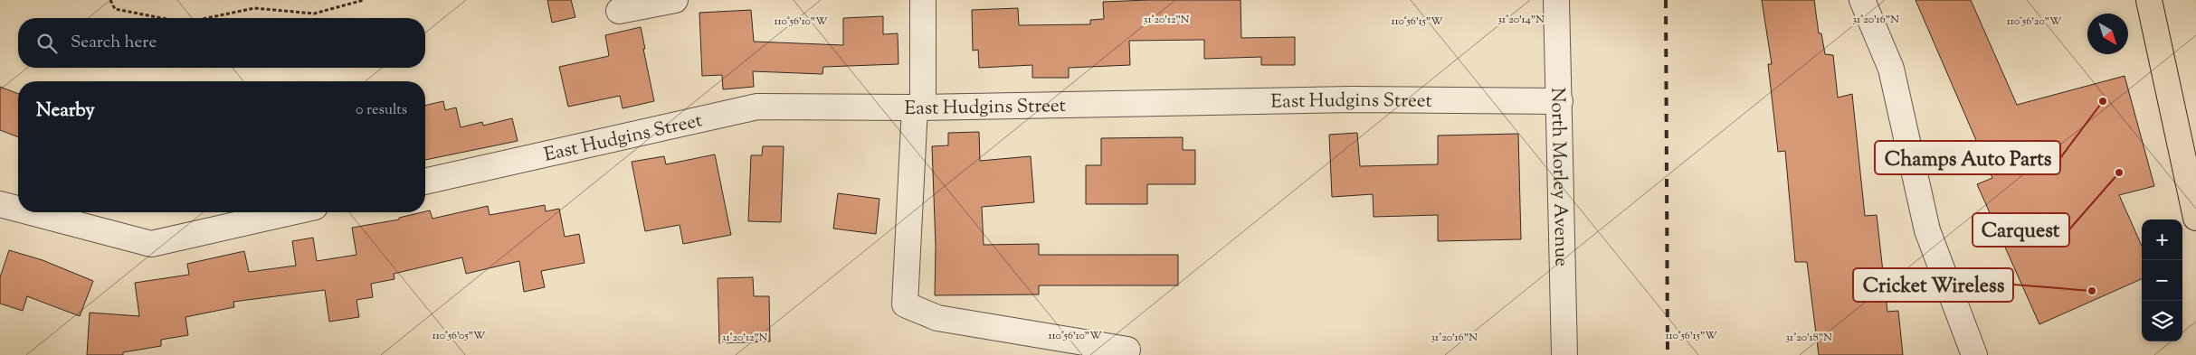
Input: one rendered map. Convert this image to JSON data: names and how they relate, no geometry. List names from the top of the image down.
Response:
{
  "streets": {
    "street": ["East Hudgins Street", "North Morley Avenue"]
  },
  "crossings": [
    ["East Hudgins Street", "North Morley Avenue"]
  ],
  "places": ["Champs Auto Parts", "Carquest", "Cricket Wireless"],
  "north": "bottom right",
  "page": {
    "search": "Search here",
    "heading": ["Nearby", "0 results"],
    "map_buttons": ["+", "−"]
  },
  "coordinates": [
    "31°20'16\"N",
    "31°20'12\"N",
    "31°20'14\"N",
    "110°56'15\"W",
    "110°56'20\"W",
    "110°56'10\"W",
    "110°56'05\"W",
    "31°20'18\"N"
  ]
}
